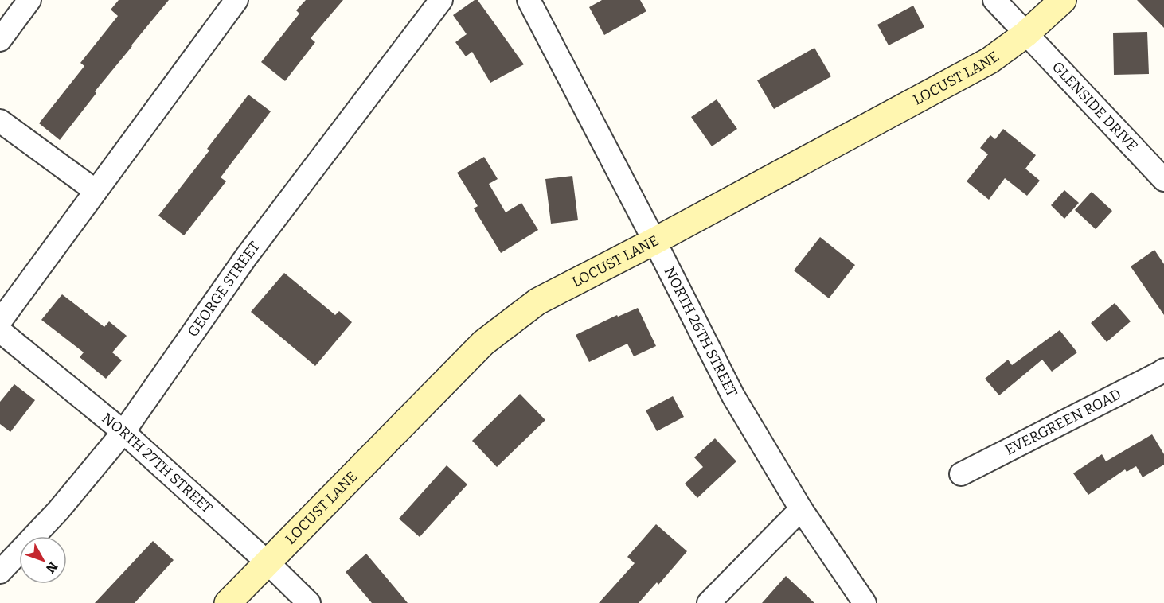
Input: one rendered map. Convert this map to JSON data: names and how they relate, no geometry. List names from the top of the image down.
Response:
{
  "streets": {
    "street": [
      "LOCUST LANE",
      "GLENSIDE DRIVE",
      "GEORGE STREET",
      "NORTH 26TH STREET",
      "EVERGREEN ROAD",
      "NORTH 27TH STREET"
    ]
  },
  "crossings": [
    ["LOCUST LANE", "GLENSIDE DRIVE"],
    ["LOCUST LANE", "NORTH 26TH STREET"],
    ["LOCUST LANE", "NORTH 27TH STREET"],
    ["GEORGE STREET", "NORTH 27TH STREET"]
  ],
  "north": "bottom right"
}
